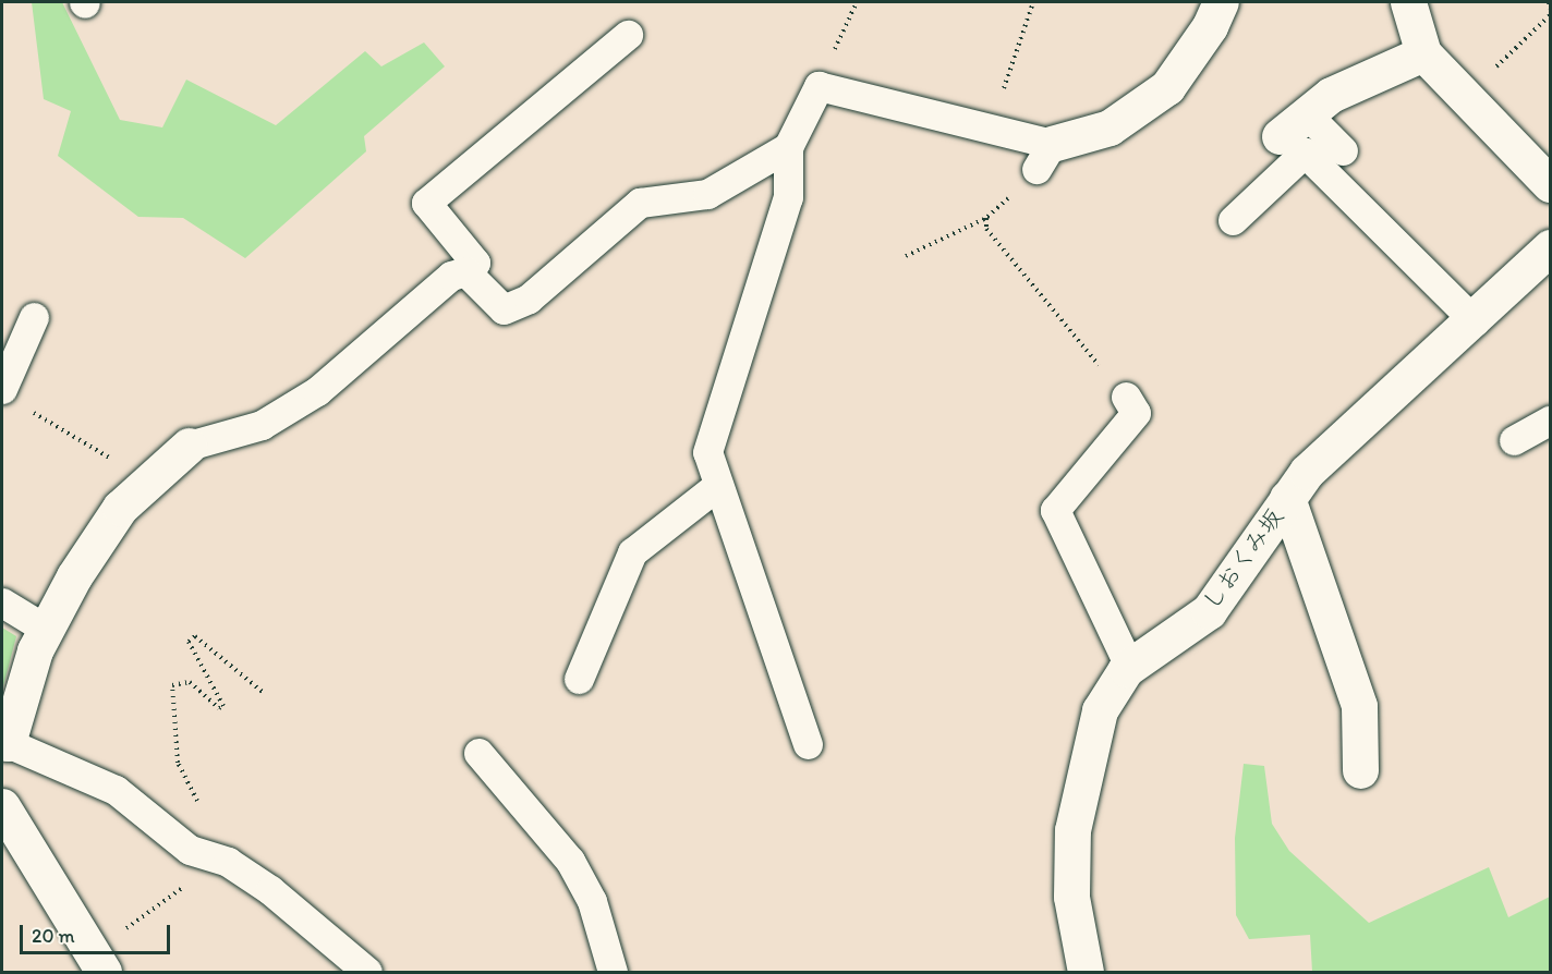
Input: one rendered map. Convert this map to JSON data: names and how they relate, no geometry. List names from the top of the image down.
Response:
{
  "streets": {
    "street": ["しおくみ坂"]
  },
  "scale_bar": "20 m"
}
